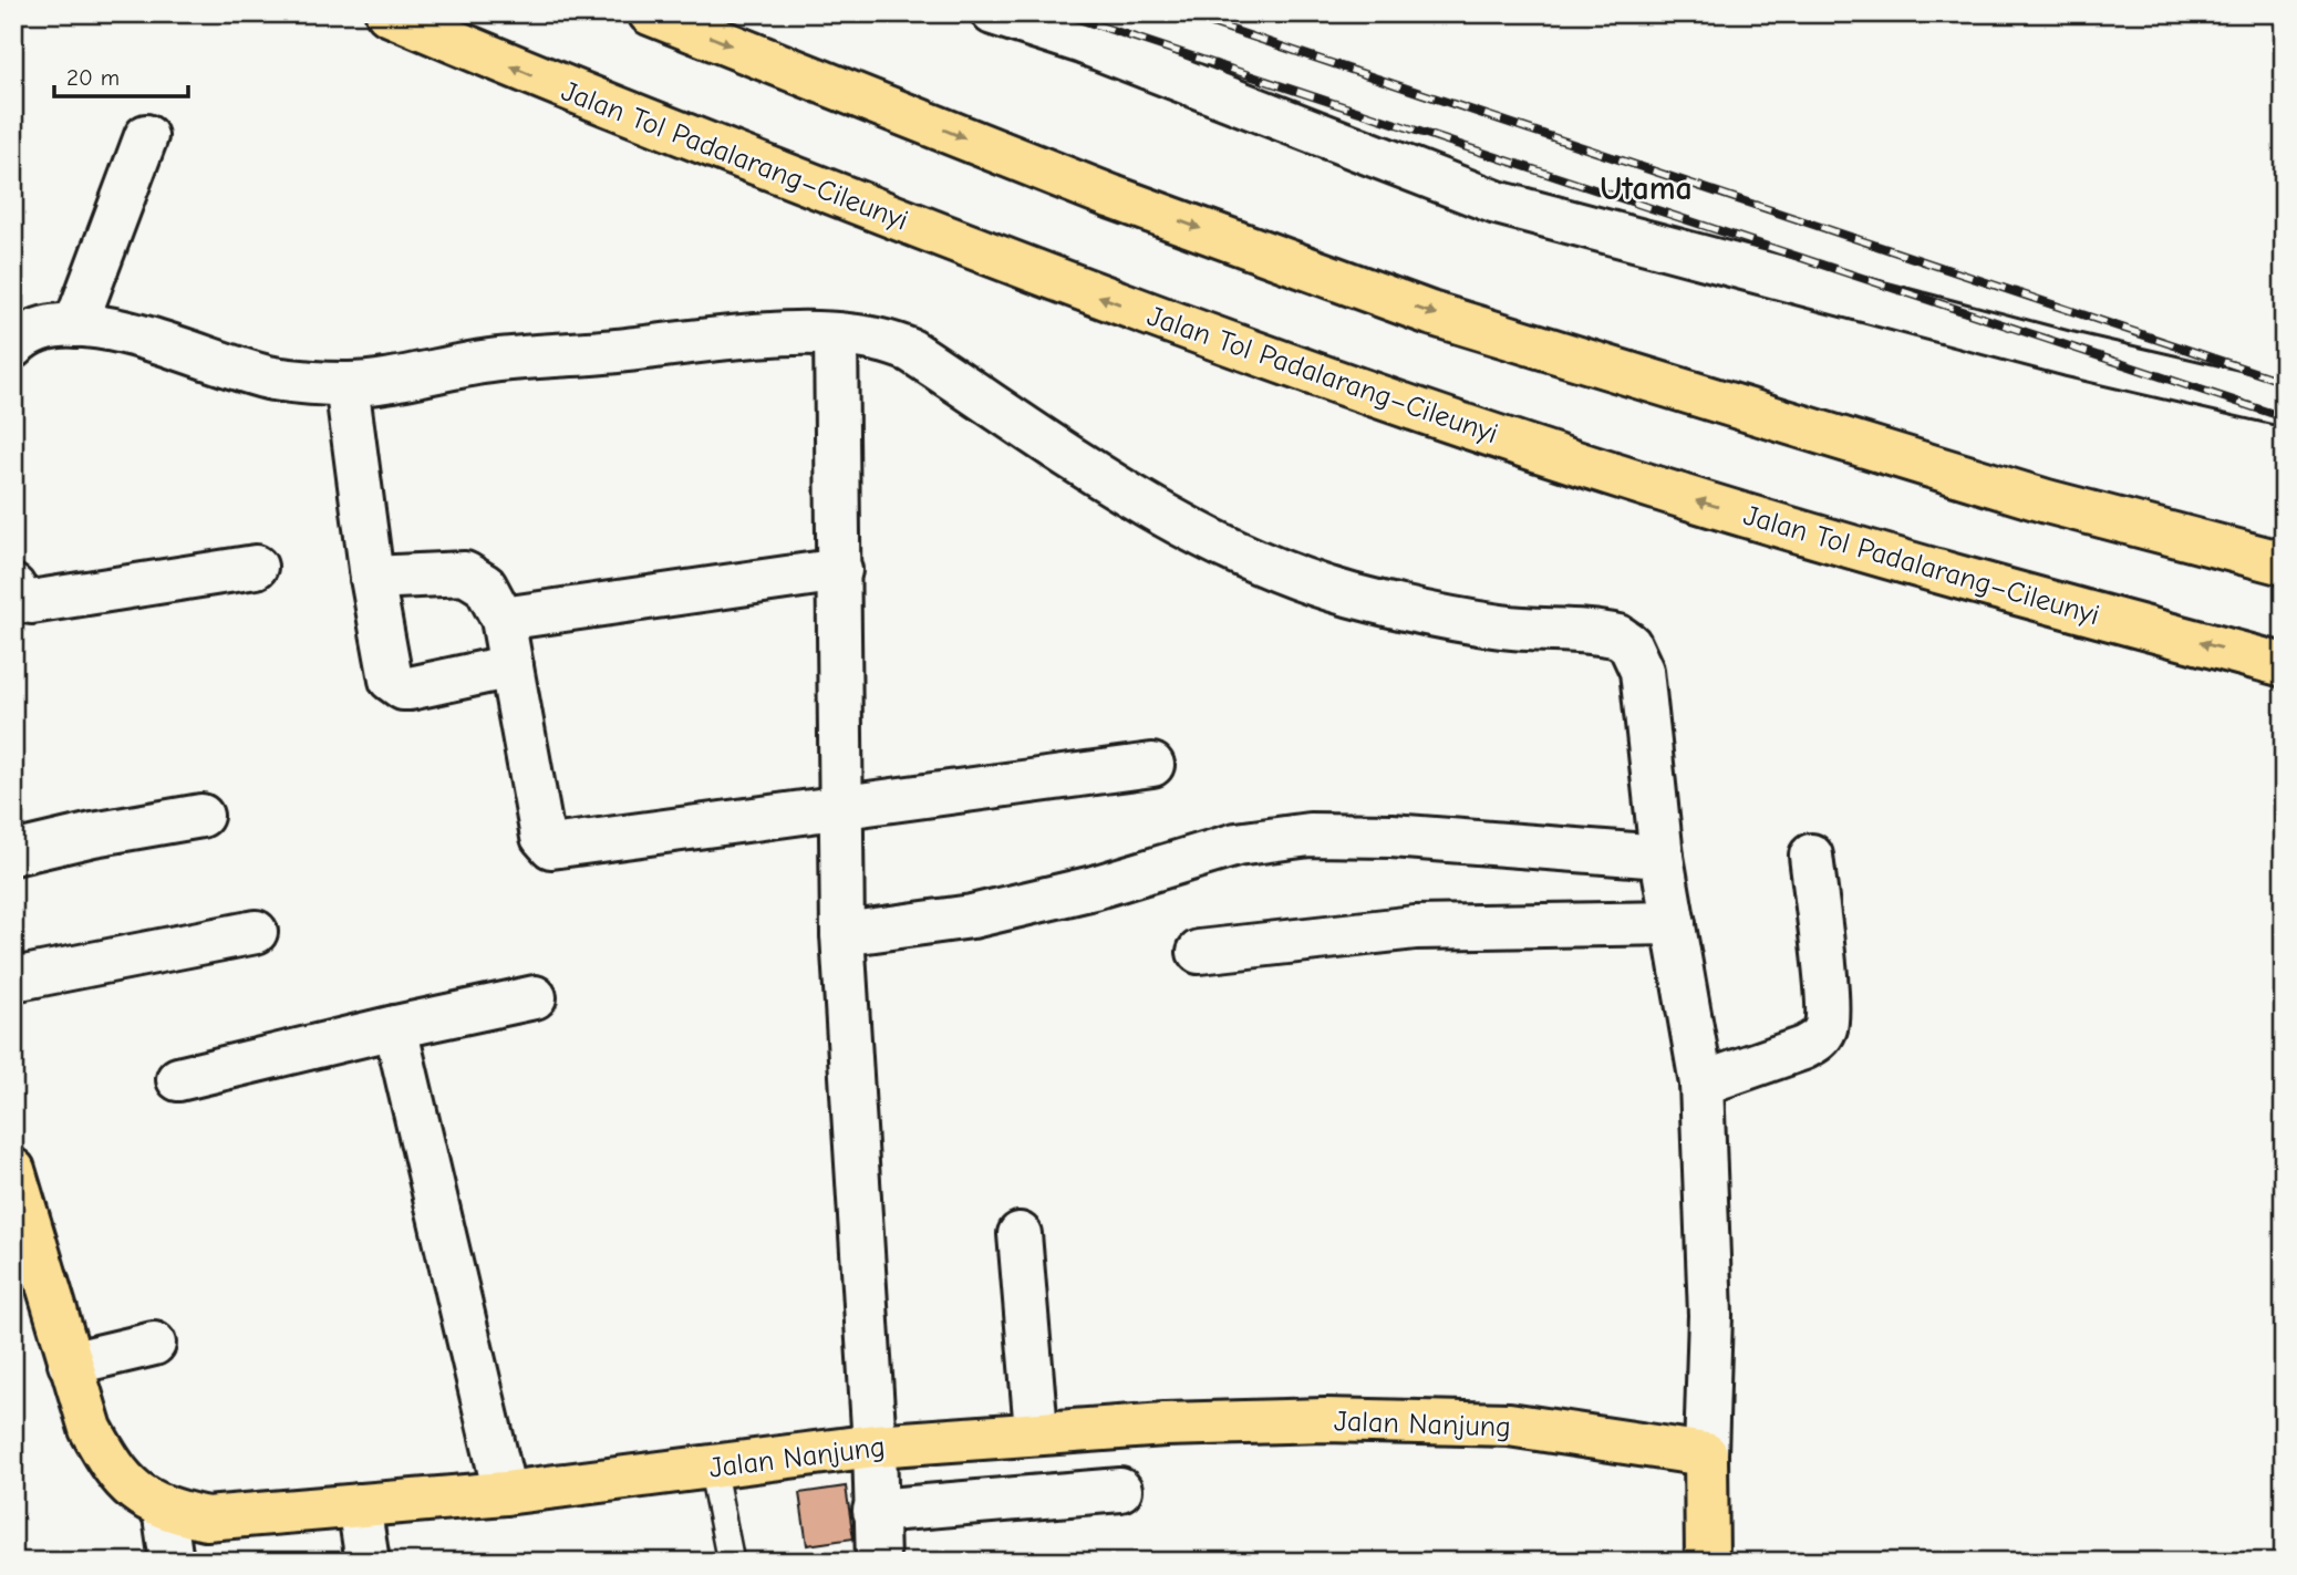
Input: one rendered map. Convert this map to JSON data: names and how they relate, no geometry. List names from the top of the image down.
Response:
{
  "streets": {
    "main road": ["Jalan Tol Padalarang–Cileunyi", "Jalan Nanjung"]
  },
  "districts": ["Utama"],
  "scale_bar": "20 m"
}
